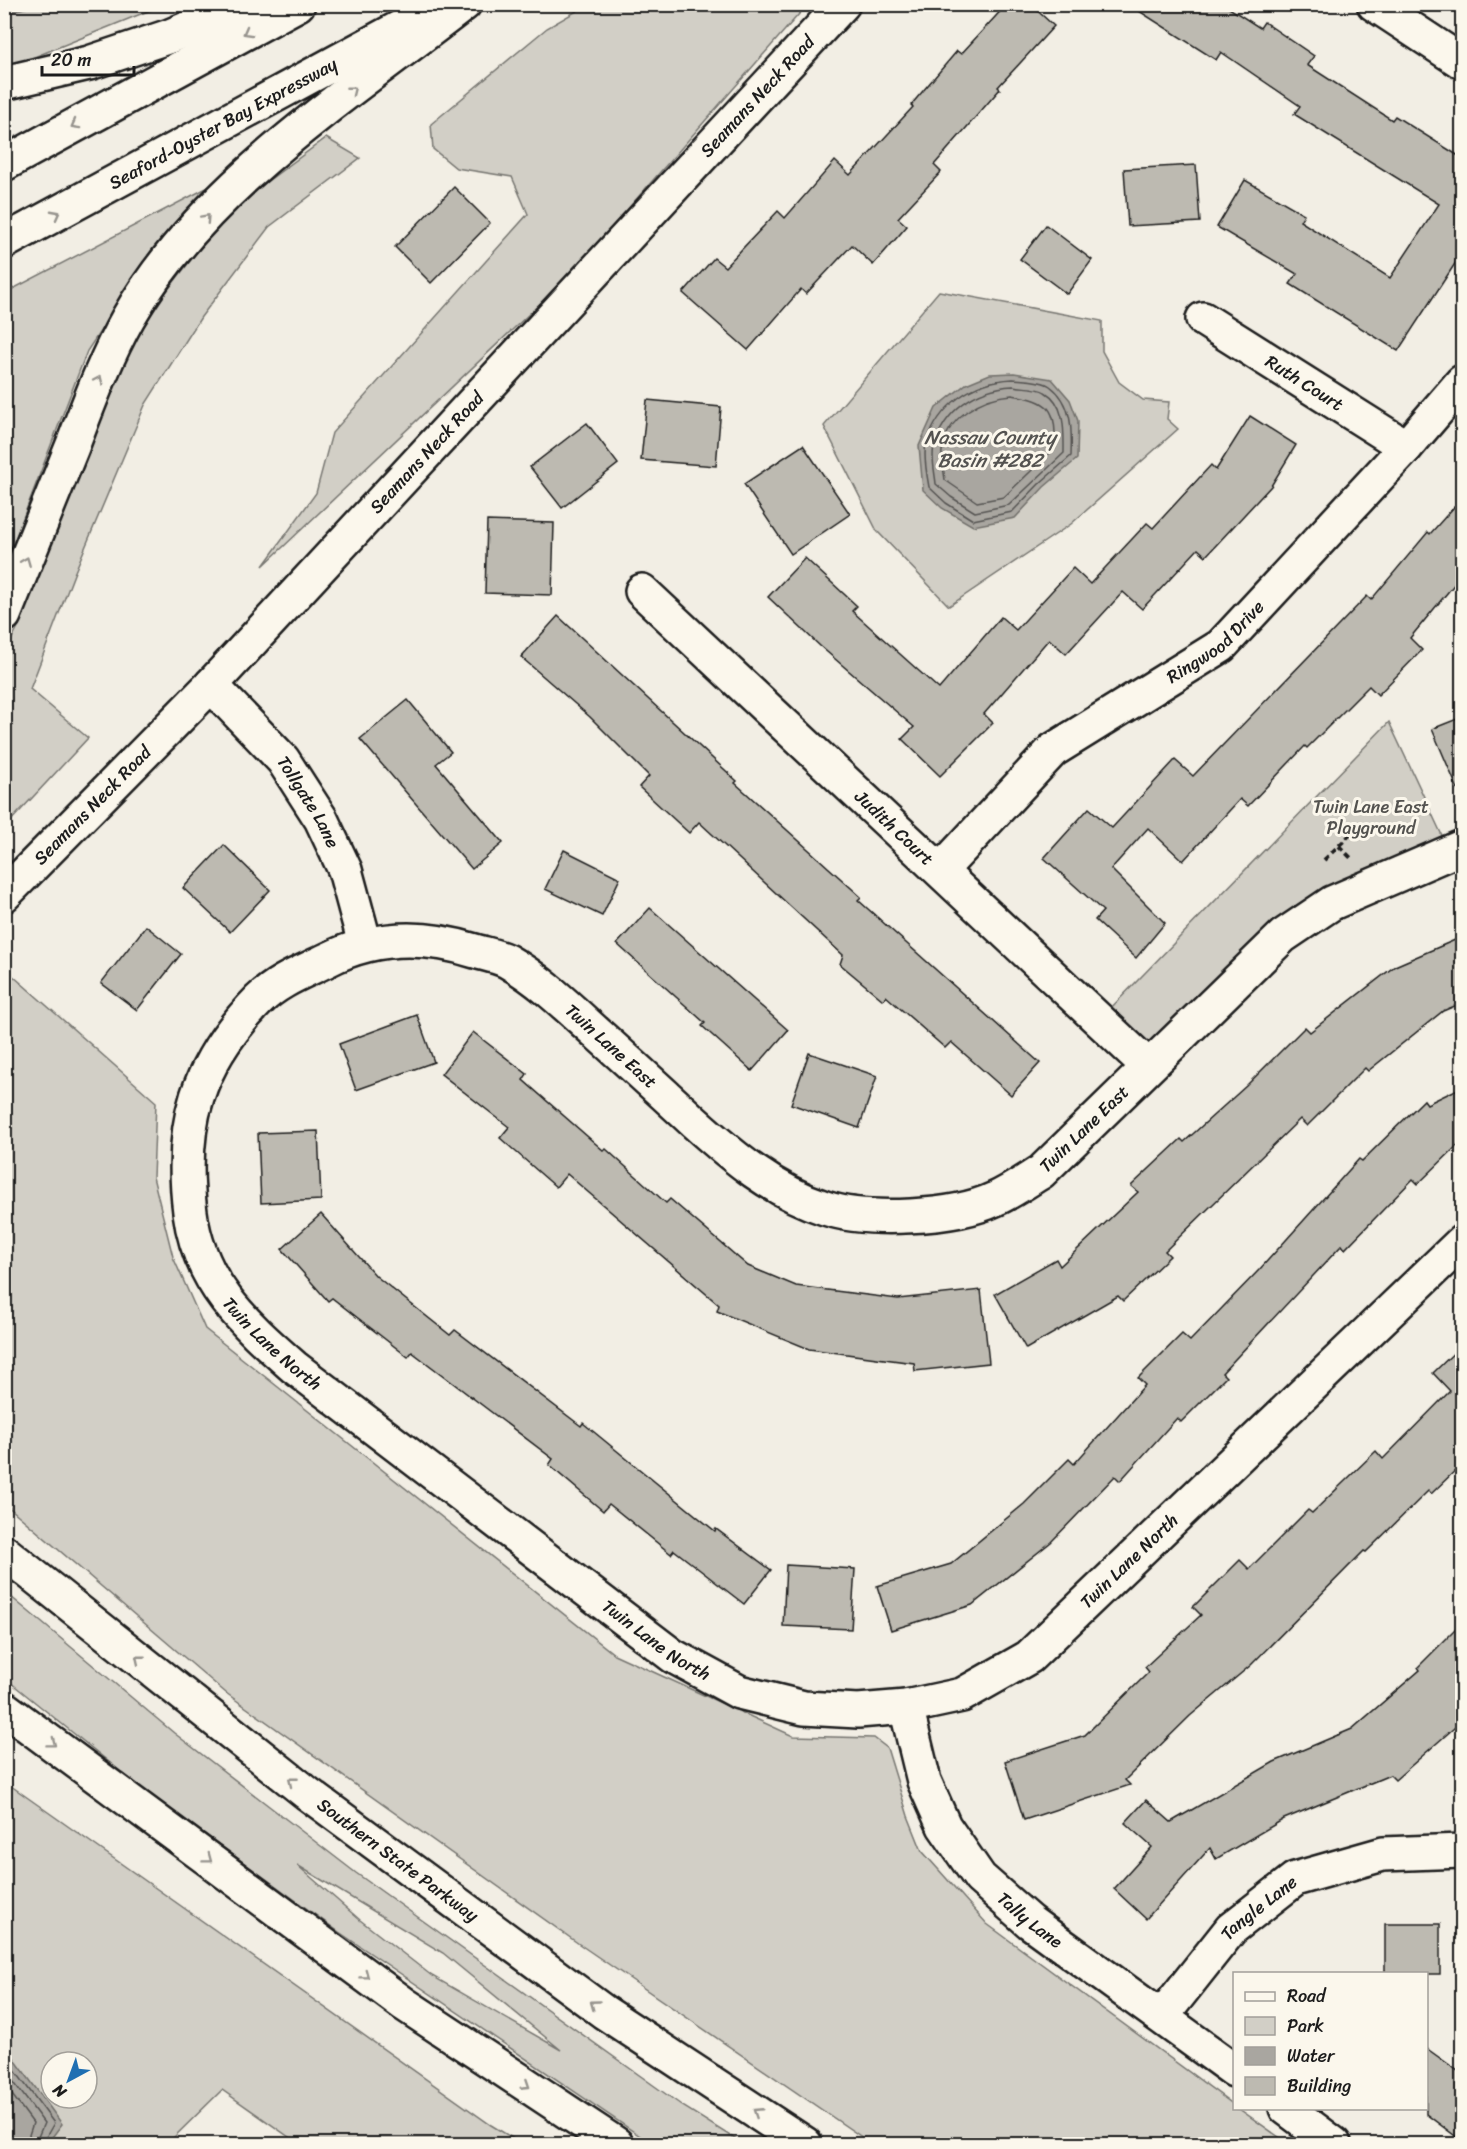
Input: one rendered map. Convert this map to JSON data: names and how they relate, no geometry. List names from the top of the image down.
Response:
{
  "streets": {
    "main road": [
      "Seamans Neck Road",
      "Seaford-Oyster Bay Expressway",
      "Ruth Court",
      "Ringwood Drive",
      "Tollgate Lane",
      "Judith Court",
      "Twin Lane East",
      "Twin Lane North",
      "Southern State Parkway",
      "Tangle Lane",
      "Tally Lane"
    ]
  },
  "crossings": [
    ["Seamans Neck Road", "Tollgate Lane"],
    ["Ruth Court", "Ringwood Drive"],
    ["Ringwood Drive", "Judith Court"],
    ["Tollgate Lane", "Twin Lane East"],
    ["Tollgate Lane", "Twin Lane North"],
    ["Judith Court", "Twin Lane East"],
    ["Twin Lane East", "Twin Lane North"],
    ["Twin Lane North", "Tally Lane"],
    ["Tangle Lane", "Tally Lane"]
  ],
  "water": ["Nassau County Basin #282"],
  "parks": ["Twin Lane East Playground"],
  "legend": [
    "Road",
    "Park",
    "Water",
    "Building"
  ],
  "scale_bar": "20 m",
  "north": "bottom left"
}
